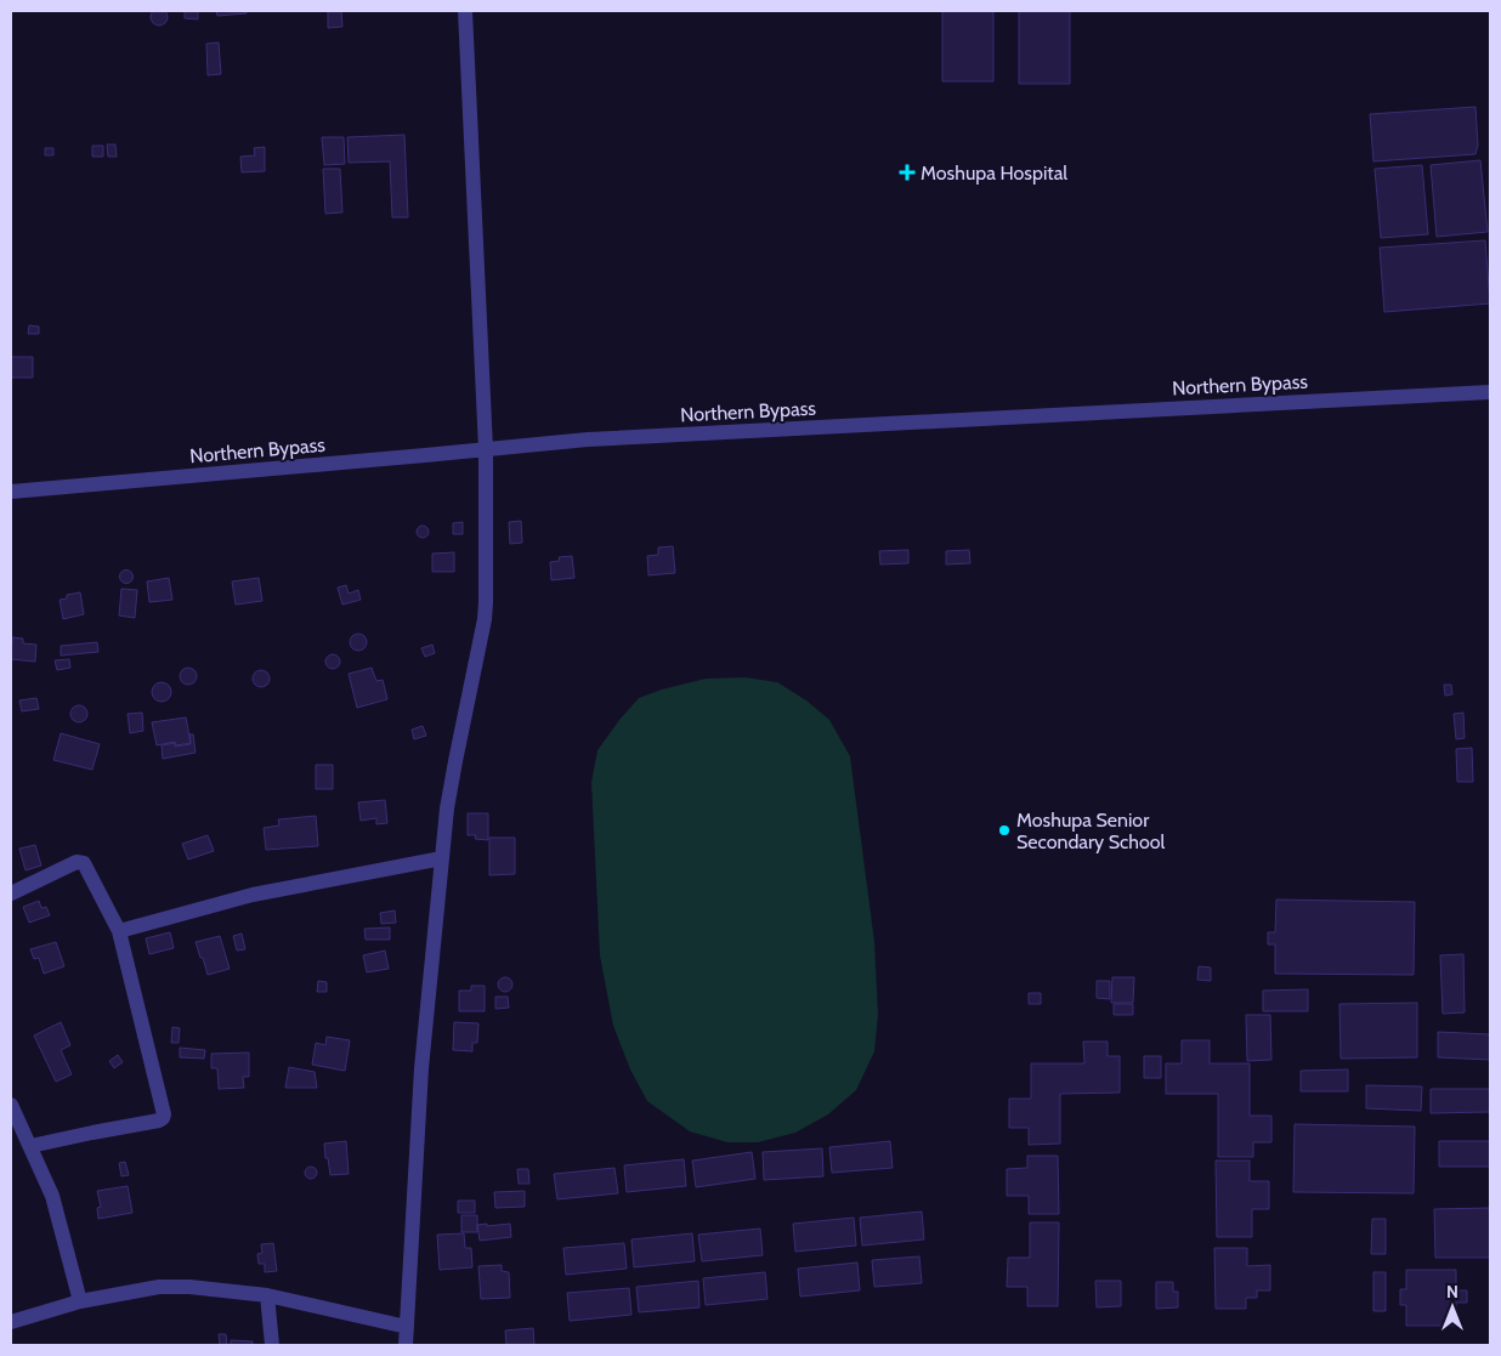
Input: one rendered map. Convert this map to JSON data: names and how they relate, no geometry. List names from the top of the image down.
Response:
{
  "streets": {
    "street": ["Northern Bypass"]
  },
  "places": {
    "health": ["Moshupa Hospital"],
    "other": ["Moshupa Senior Secondary School"]
  },
  "north": "top"
}
